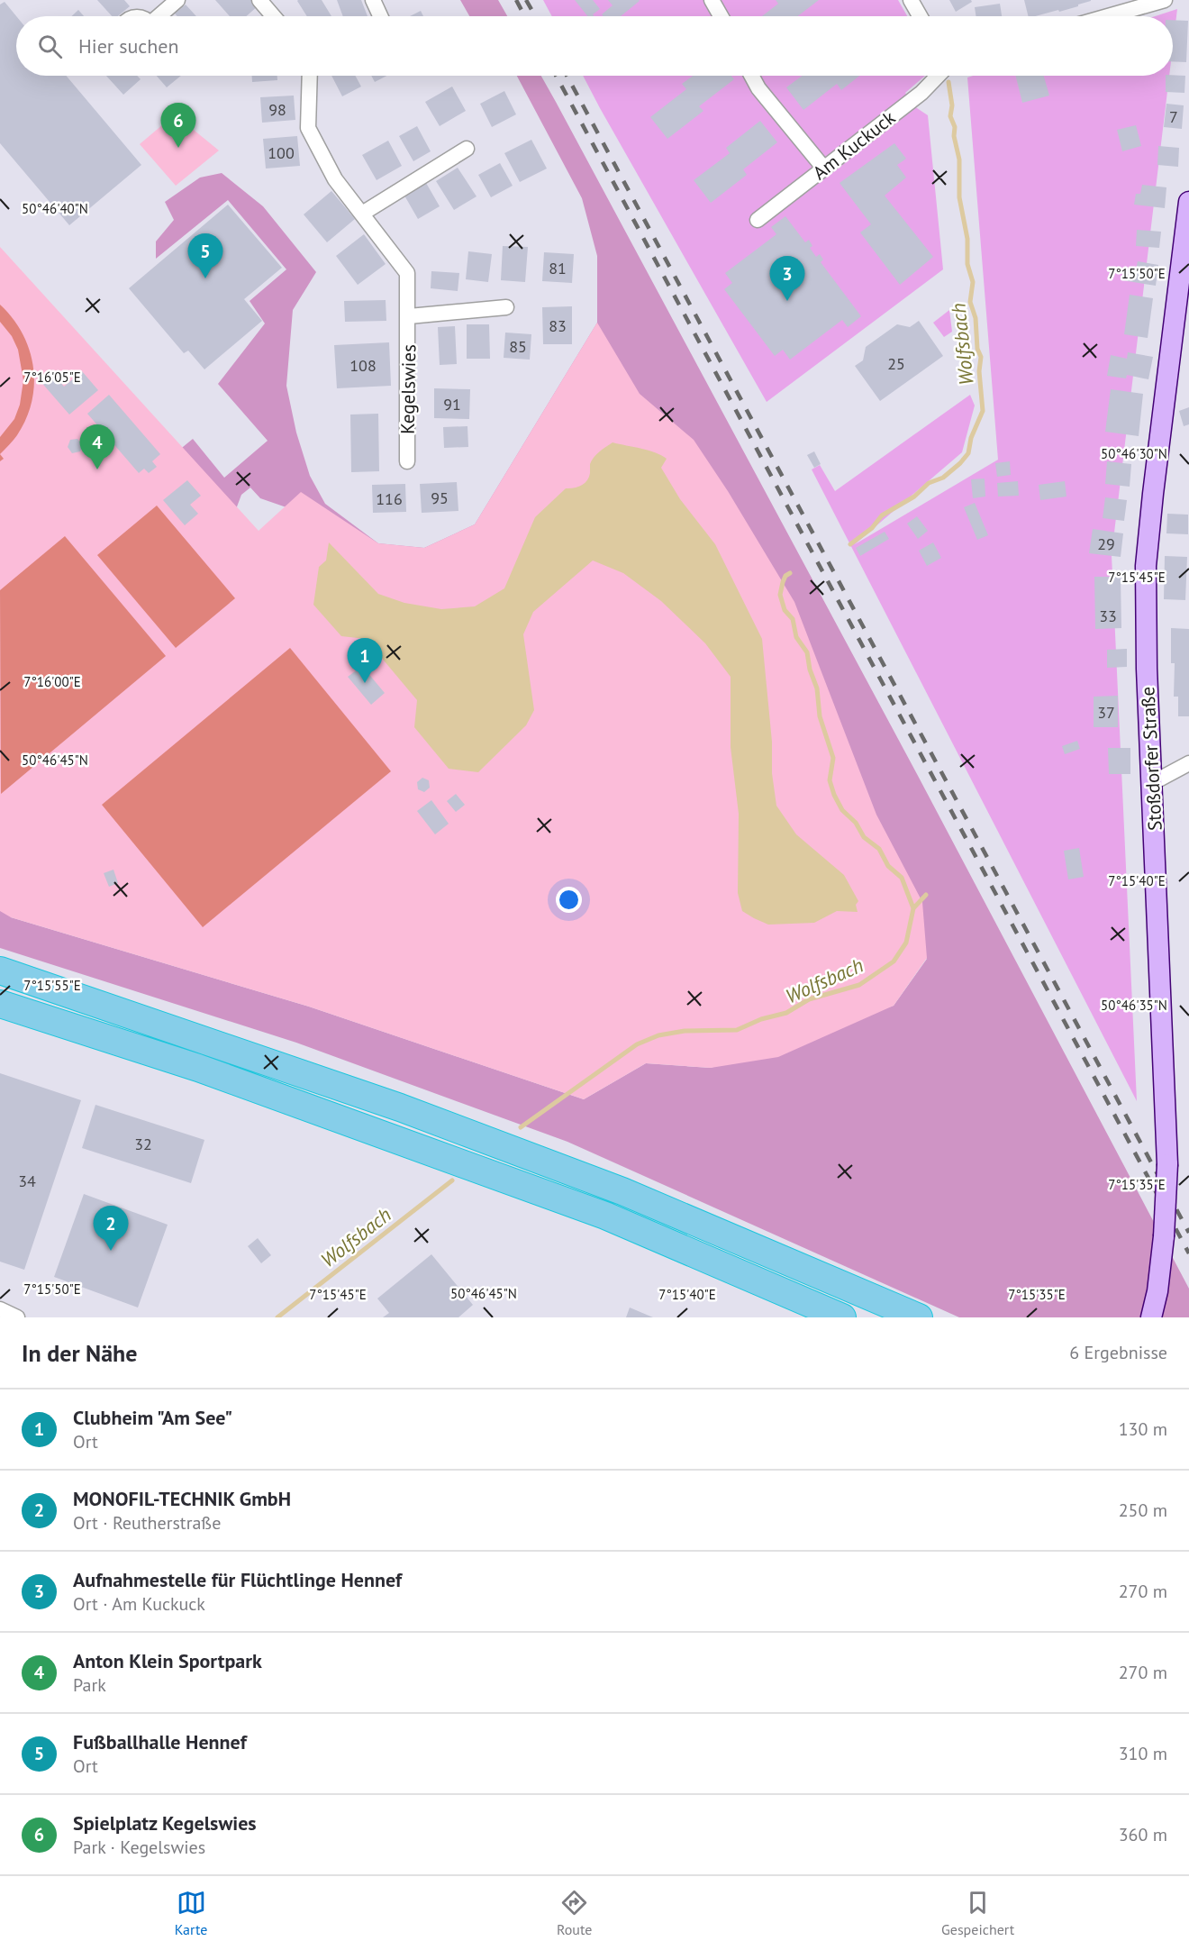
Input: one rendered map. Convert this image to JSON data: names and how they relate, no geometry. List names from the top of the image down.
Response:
{
  "streets": {
    "main road": ["Stoßdorfer Straße"],
    "street": ["Am Kuckuck", "Kegelswies"]
  },
  "water": ["Wolfsbach"],
  "house_numbers": [
    "98",
    "7",
    "100",
    "81",
    "83",
    "85",
    "25",
    "108",
    "91",
    "95",
    "116",
    "29",
    "33",
    "37",
    "32",
    "34"
  ],
  "page": {
    "search": "Hier suchen",
    "pins": [
      "6",
      "5",
      "3",
      "4",
      "1",
      "2"
    ],
    "heading": ["In der Nähe", "6 Ergebnisse"],
    "list": [
      {
        "mark": "1",
        "name": "Clubheim \"Am See\"",
        "note": "Ort",
        "value": "130 m"
      },
      {
        "mark": "2",
        "name": "MONOFIL-TECHNIK GmbH",
        "note": "Ort · Reutherstraße",
        "value": "250 m"
      },
      {
        "mark": "3",
        "name": "Aufnahmestelle für Flüchtlinge Hennef",
        "note": "Ort · Am Kuckuck",
        "value": "270 m"
      },
      {
        "mark": "4",
        "name": "Anton Klein Sportpark",
        "note": "Park",
        "value": "270 m"
      },
      {
        "mark": "5",
        "name": "Fußballhalle Hennef",
        "note": "Ort",
        "value": "310 m"
      },
      {
        "mark": "6",
        "name": "Spielplatz Kegelswies",
        "note": "Park · Kegelswies",
        "value": "360 m"
      }
    ],
    "nav": ["Karte", "Route", "Gespeichert"]
  },
  "coordinates": [
    "50°46'40\"N",
    "7°15'50\"E",
    "7°16'05\"E",
    "50°46'30\"N",
    "7°15'45\"E",
    "7°16'00\"E",
    "50°46'45\"N",
    "7°15'40\"E",
    "7°15'55\"E",
    "50°46'35\"N",
    "7°15'35\"E"
  ]
}
